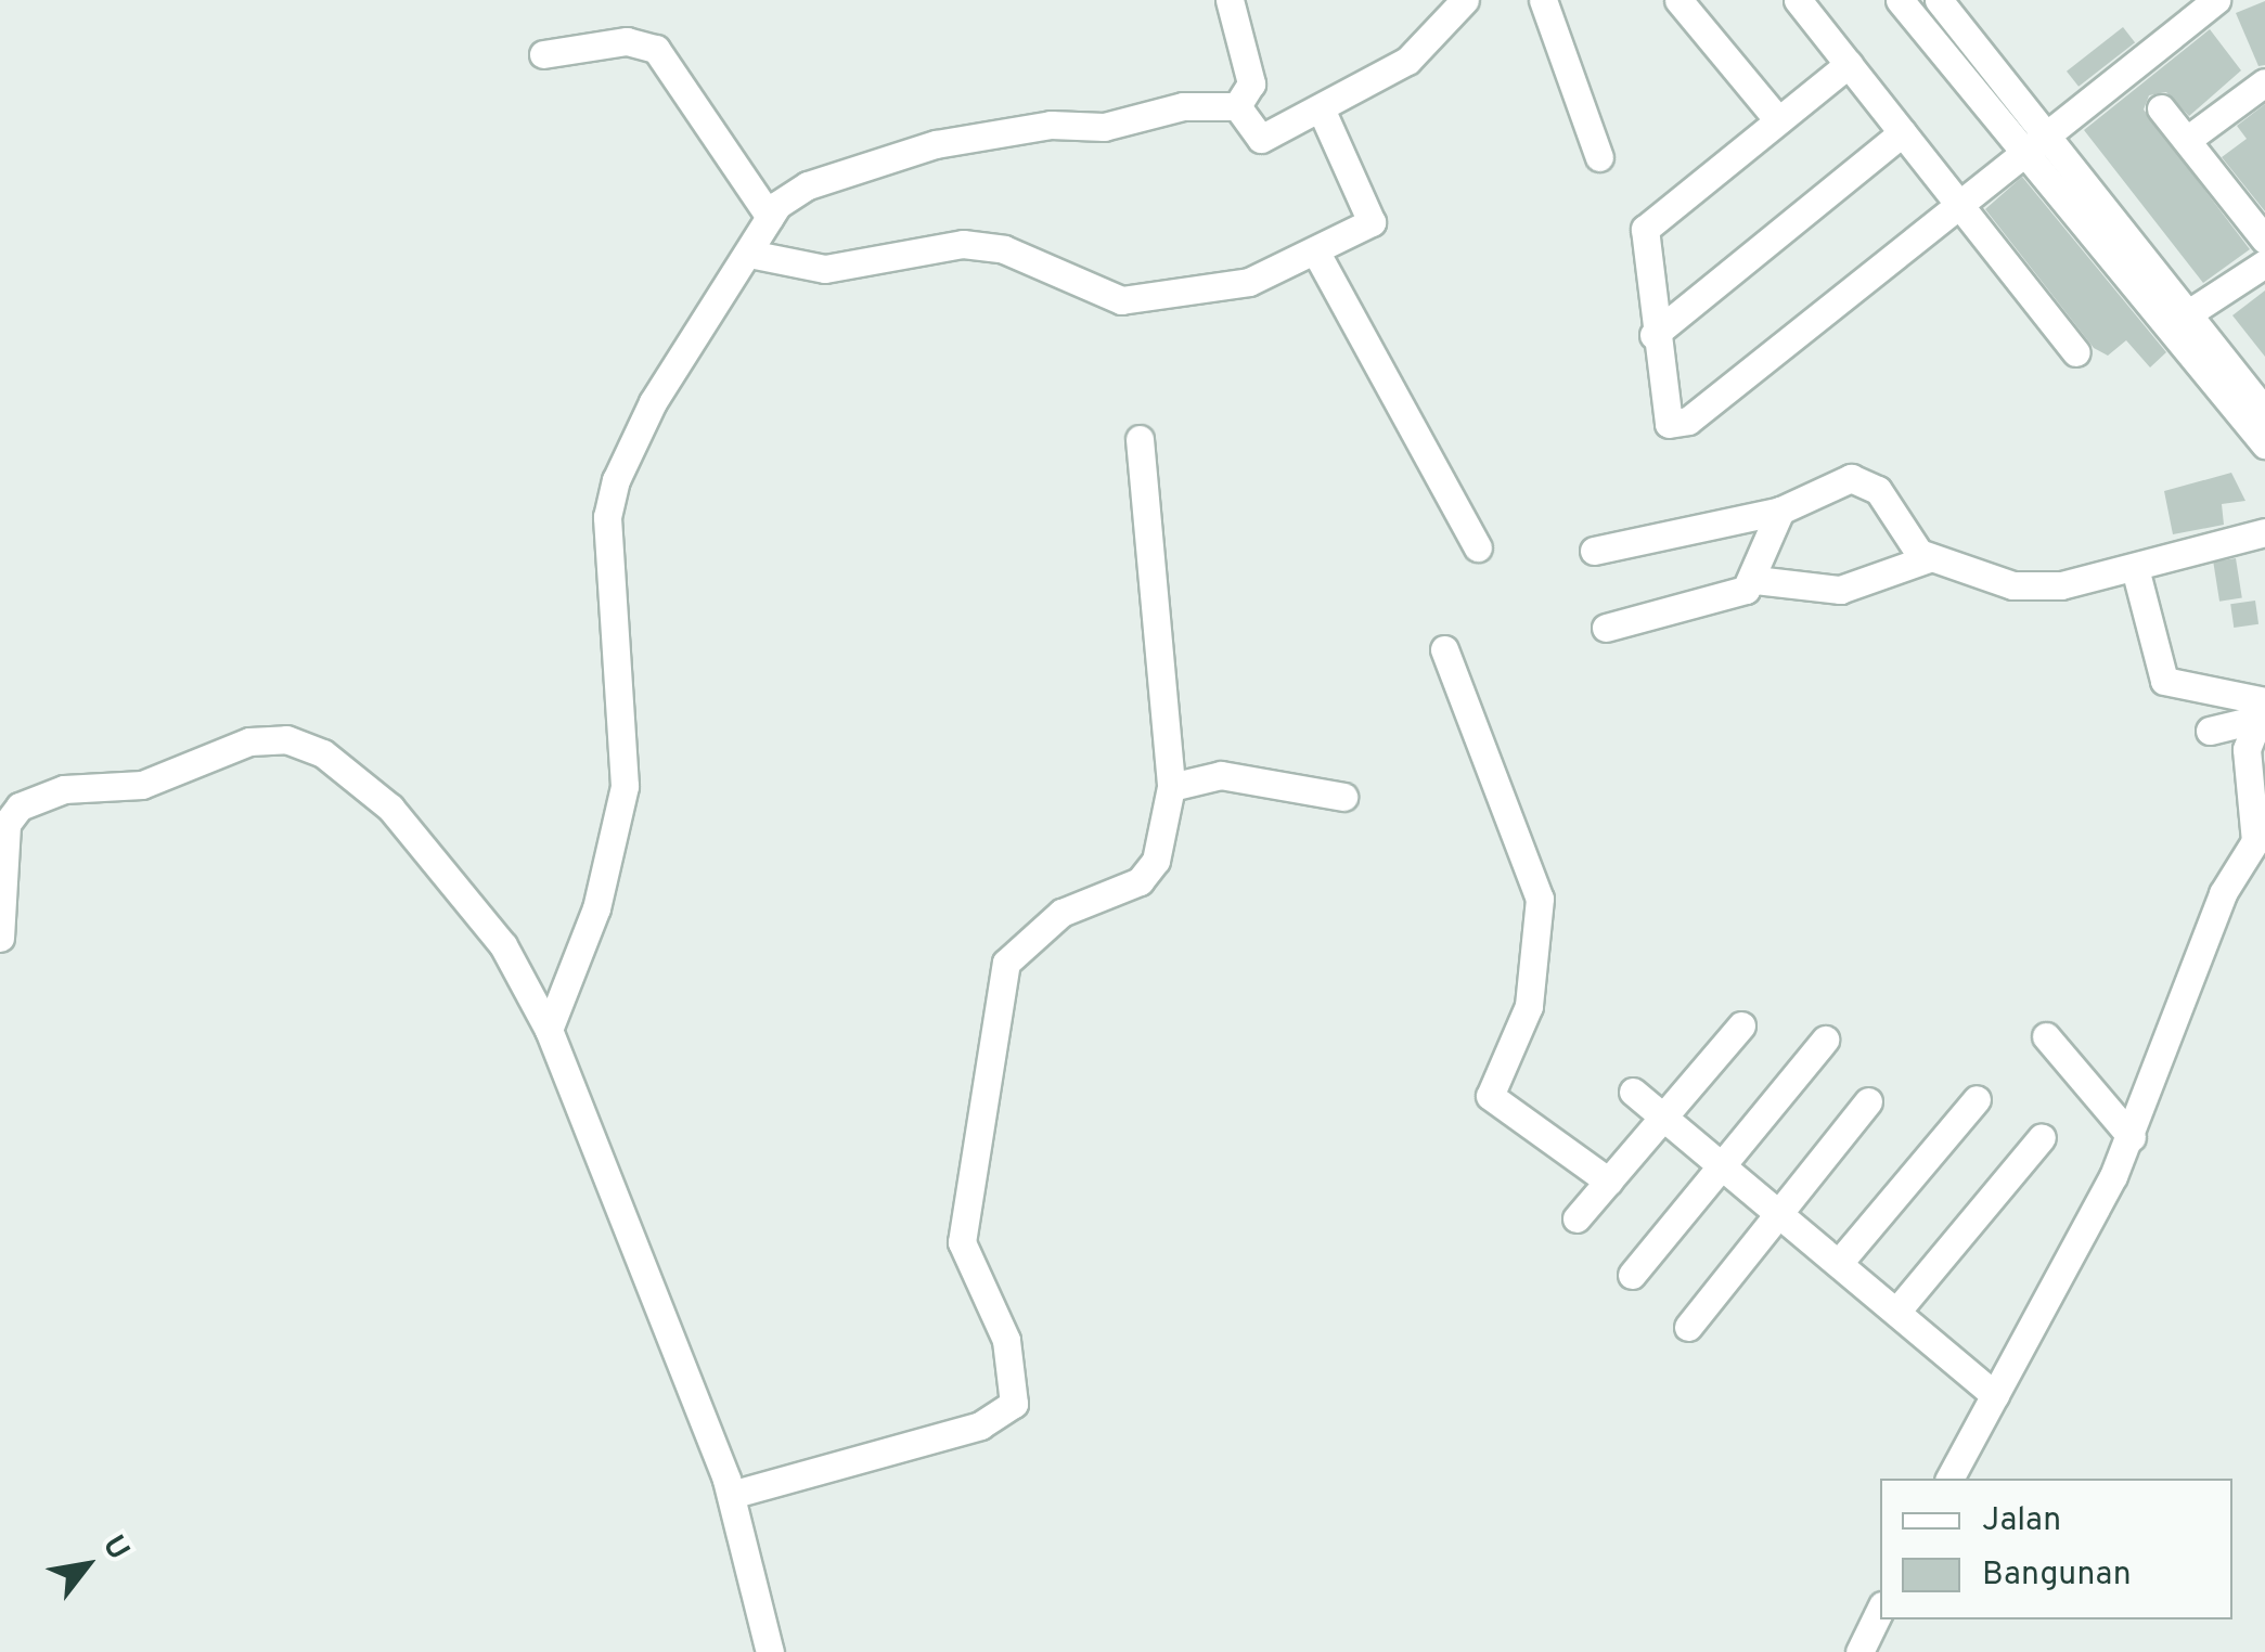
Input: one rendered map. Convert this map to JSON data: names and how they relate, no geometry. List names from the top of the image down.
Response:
{
  "legend": ["Jalan", "Bangunan"],
  "north": "top right"
}
